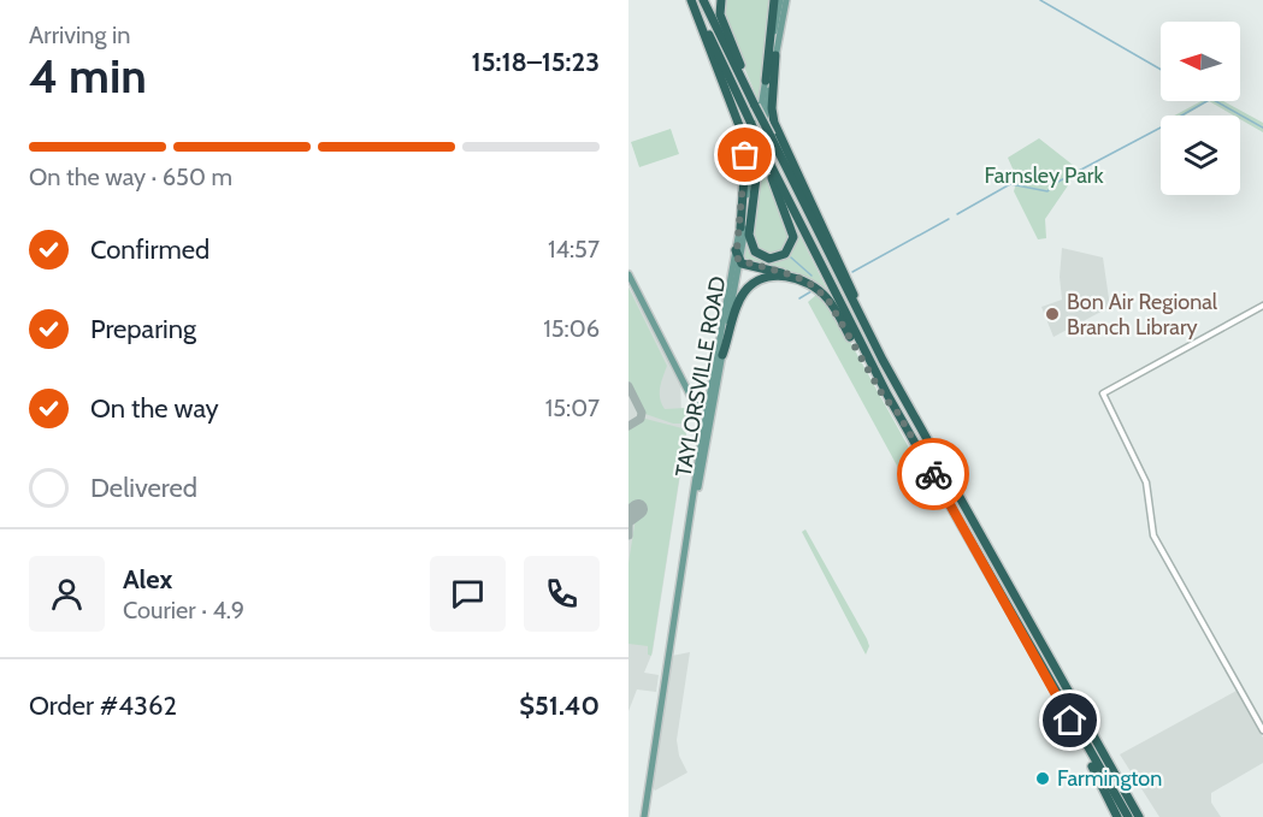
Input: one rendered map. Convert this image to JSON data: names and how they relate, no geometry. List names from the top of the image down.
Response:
{
  "streets": {
    "main road": ["TAYLORSVILLE ROAD"]
  },
  "parks": ["Farnsley Park"],
  "places": ["Bon Air Regional Branch Library", "Farmington"],
  "north": "left",
  "page": {
    "heading": ["4 min", "Arriving in", "15:18–15:23"],
    "panel": [
      "Alex",
      "Courier · 4.9",
      "Order #4362",
      "$51.40"
    ],
    "bar": "On the way · 650 m",
    "list": [
      ["Confirmed", "14:57"],
      ["Preparing", "15:06"],
      ["On the way", "15:07"],
      "Delivered"
    ]
  }
}
